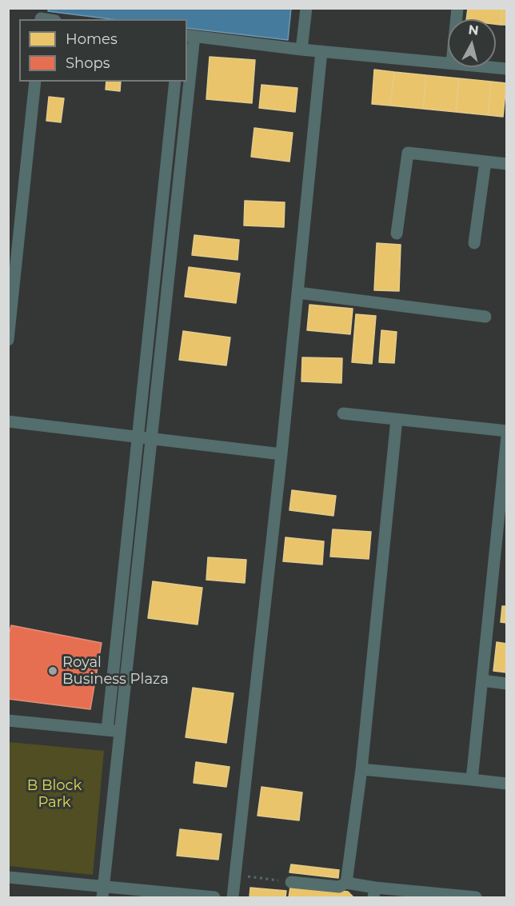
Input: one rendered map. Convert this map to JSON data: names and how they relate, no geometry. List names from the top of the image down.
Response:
{
  "parks": ["B Block Park"],
  "places": ["Royal Business Plaza"],
  "legend": ["Homes", "Shops"],
  "north": "top"
}
